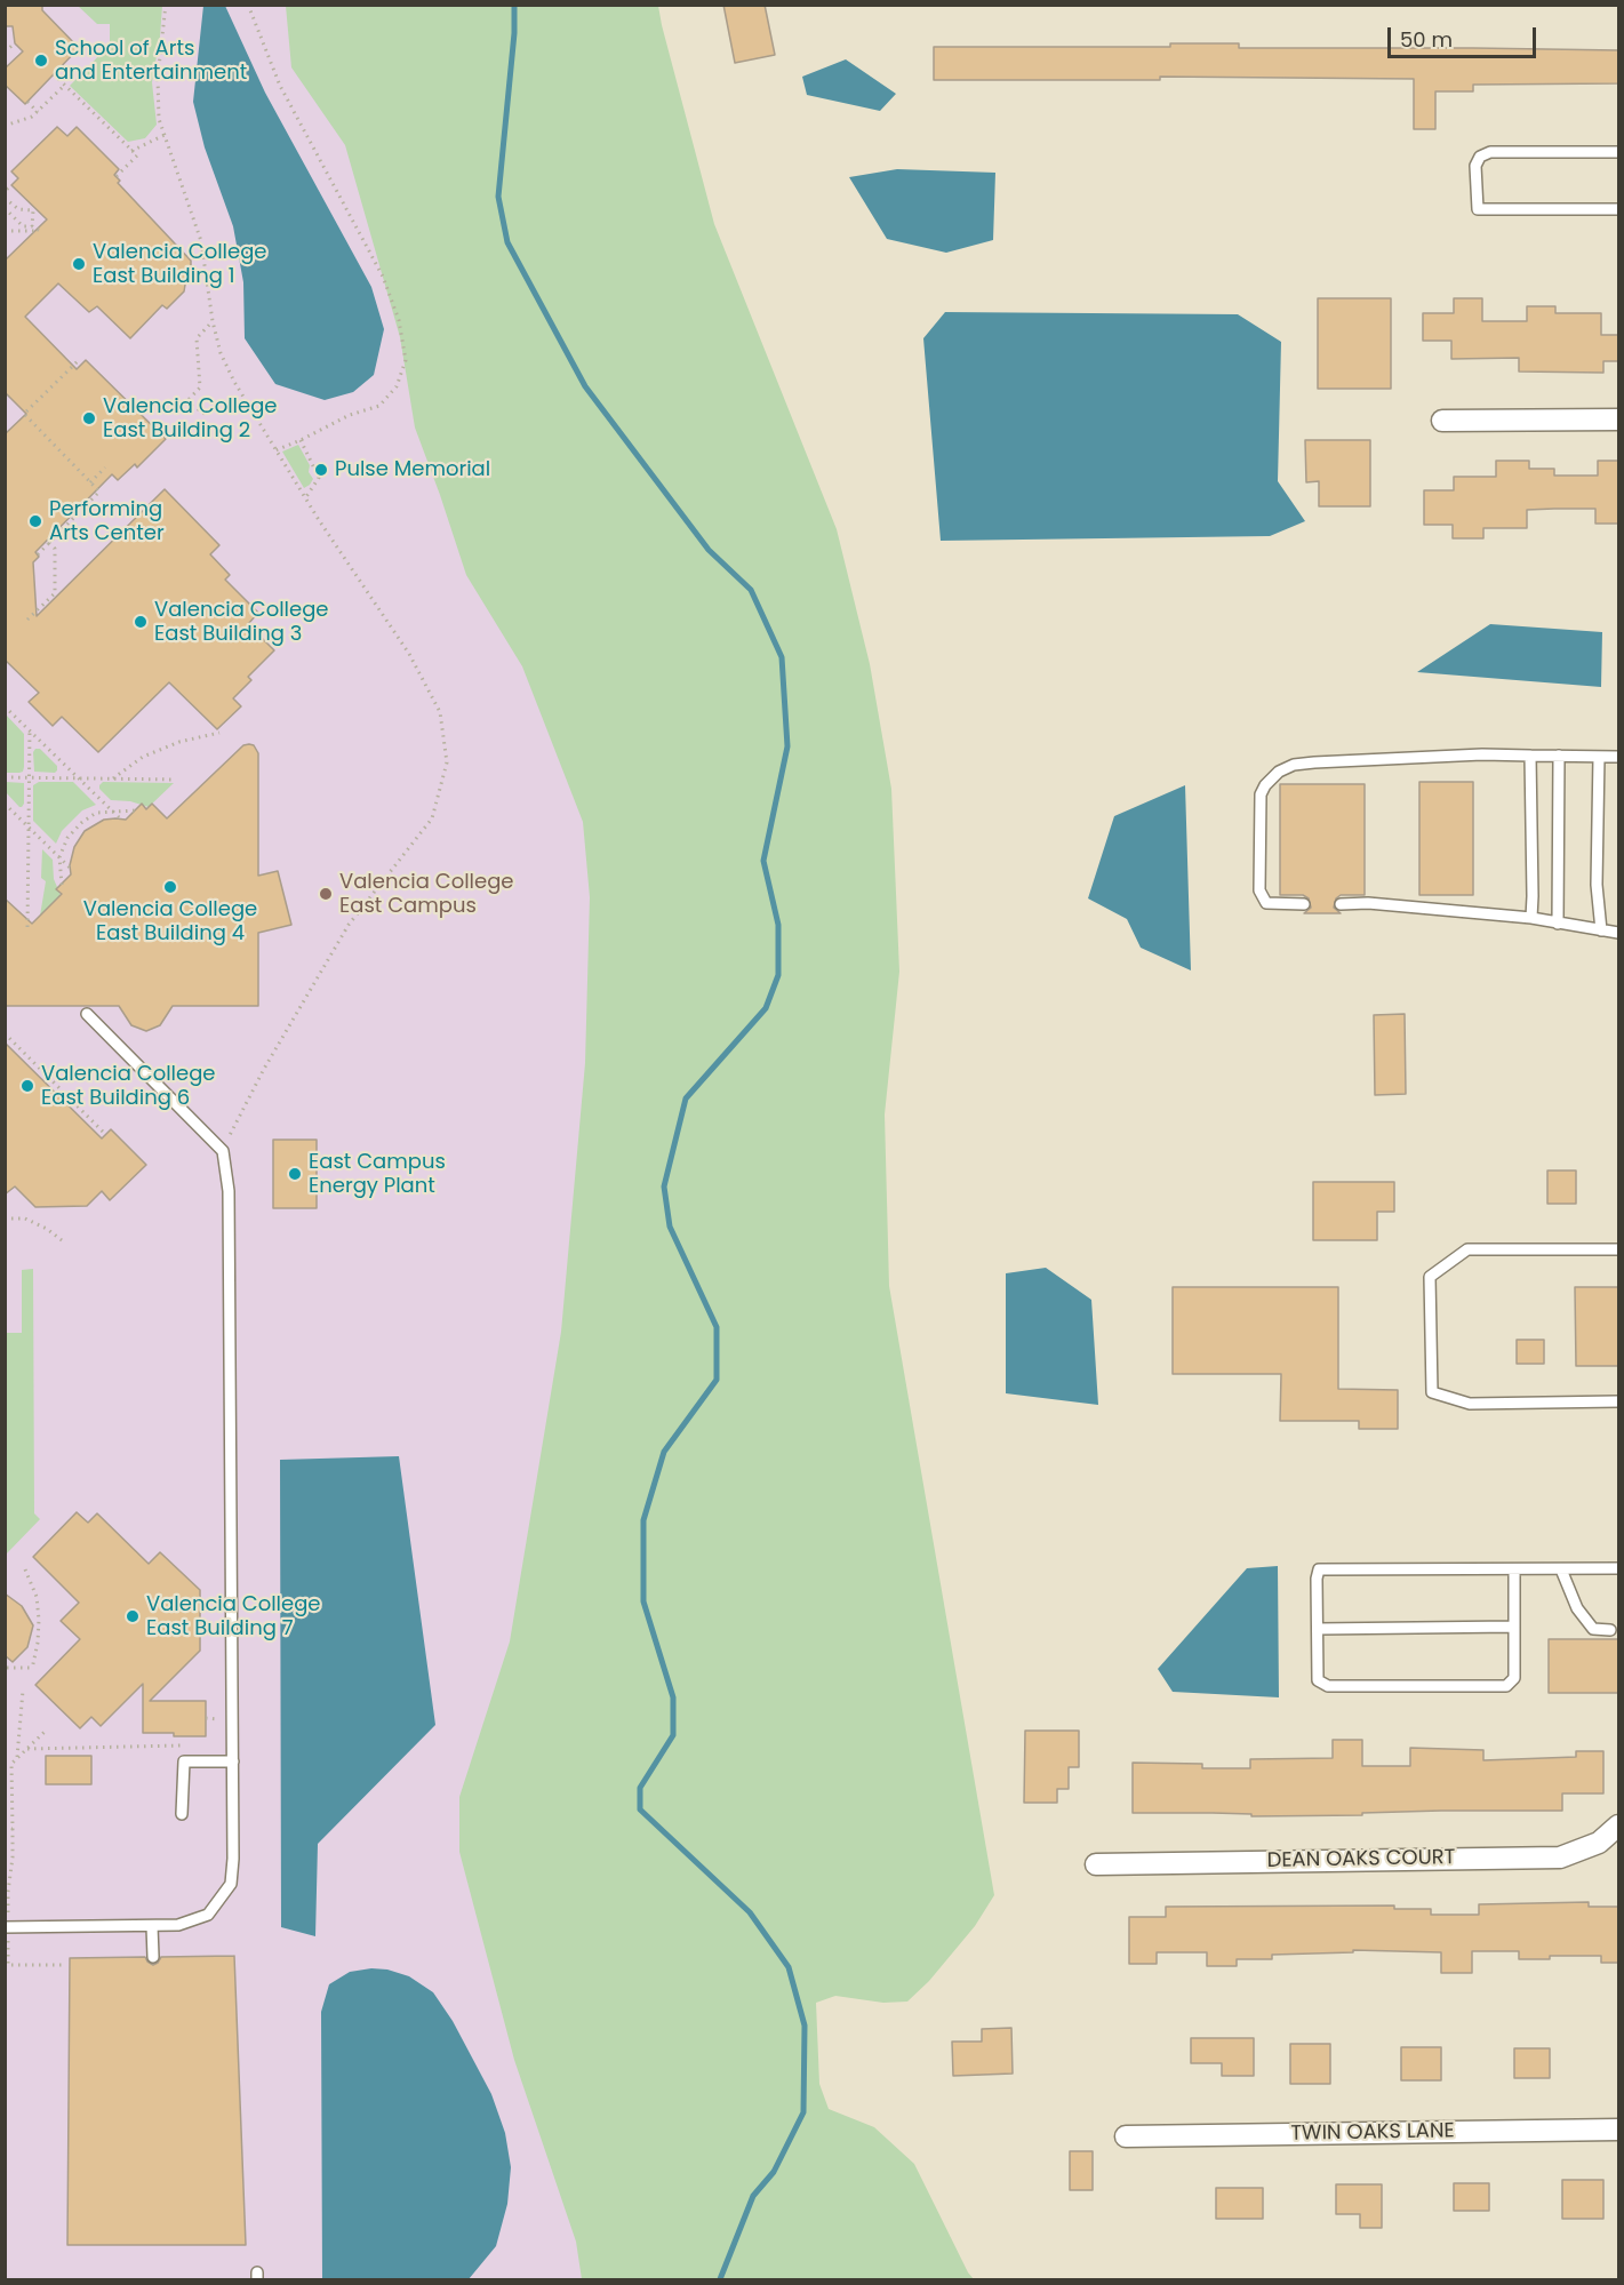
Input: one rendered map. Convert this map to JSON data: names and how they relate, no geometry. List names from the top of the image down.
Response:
{
  "streets": {
    "street": ["DEAN OAKS COURT", "TWIN OAKS LANE"]
  },
  "places": [
    "School of Arts and Entertainment",
    "Valencia College East Building 1",
    "Valencia College East Building 2",
    "Pulse Memorial",
    "Performing Arts Center",
    "Valencia College East Building 3",
    "Valencia College East Building 4",
    "Valencia College East Campus",
    "Valencia College East Building 6",
    "East Campus Energy Plant",
    "Valencia College East Building 7"
  ],
  "scale_bar": "50 m"
}
